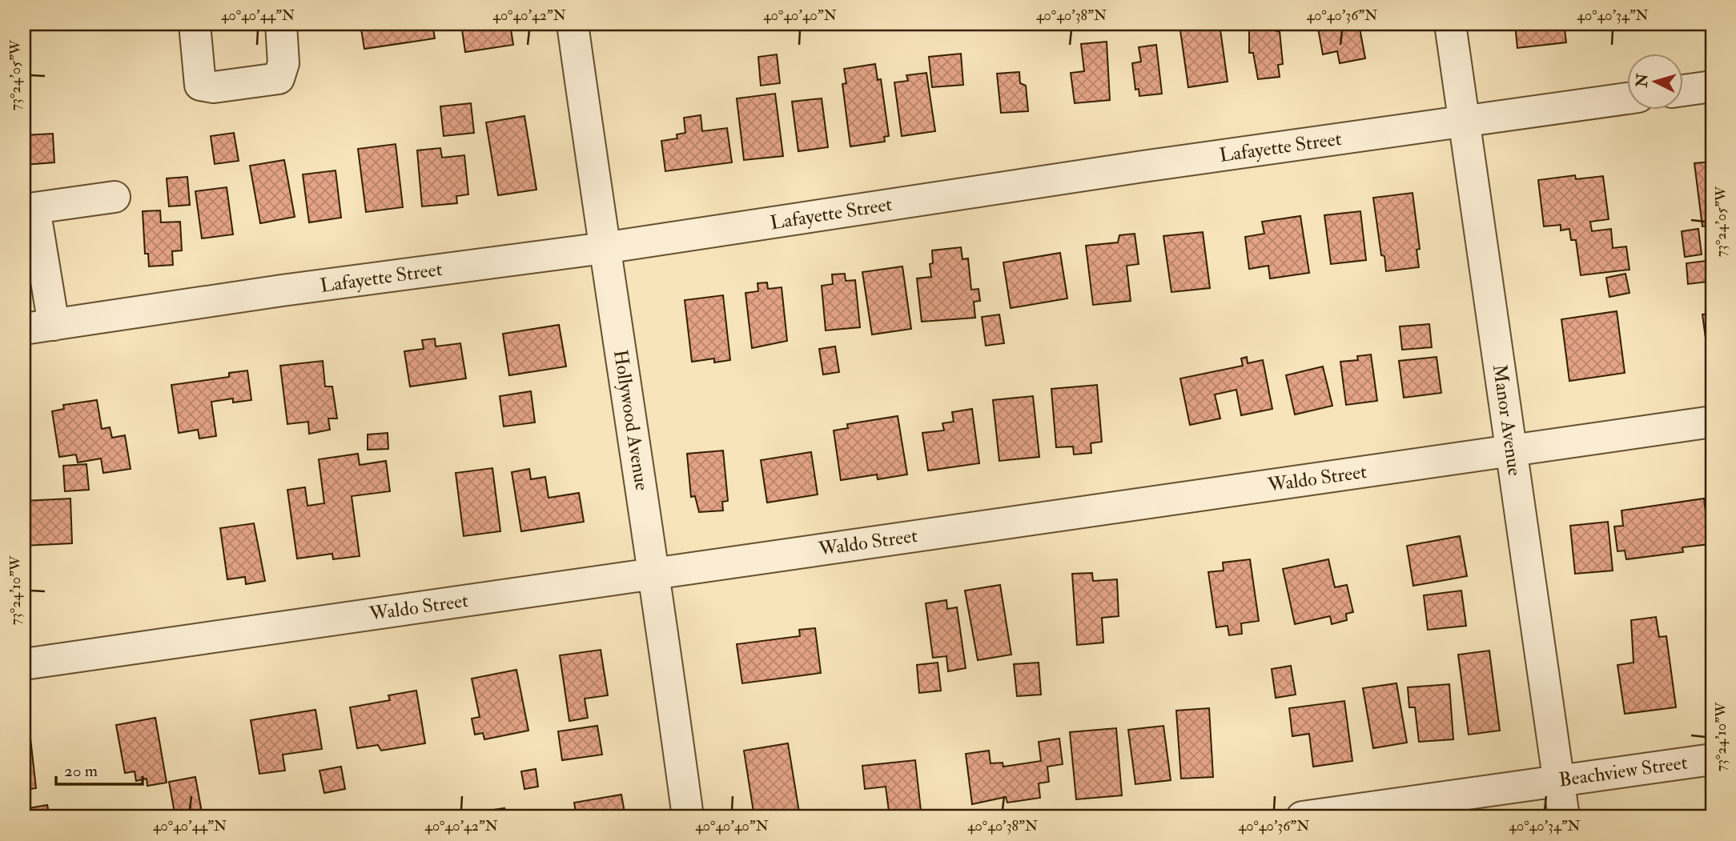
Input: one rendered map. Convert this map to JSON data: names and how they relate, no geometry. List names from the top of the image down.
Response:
{
  "streets": {
    "street": [
      "Lafayette Street",
      "Hollywood Avenue",
      "Manor Avenue",
      "Waldo Street",
      "Beachview Street"
    ]
  },
  "crossings": [
    ["Lafayette Street", "Hollywood Avenue"],
    ["Lafayette Street", "Manor Avenue"],
    ["Hollywood Avenue", "Waldo Street"],
    ["Manor Avenue", "Waldo Street"],
    ["Manor Avenue", "Beachview Street"]
  ],
  "scale_bar": "20 m",
  "north": "left",
  "coordinates": [
    "40°40'44\"N",
    "40°40'42\"N",
    "40°40'40\"N",
    "40°40'38\"N",
    "40°40'36\"N",
    "40°40'34\"N",
    "73°24'05\"W",
    "73°24'10\"W"
  ]
}
